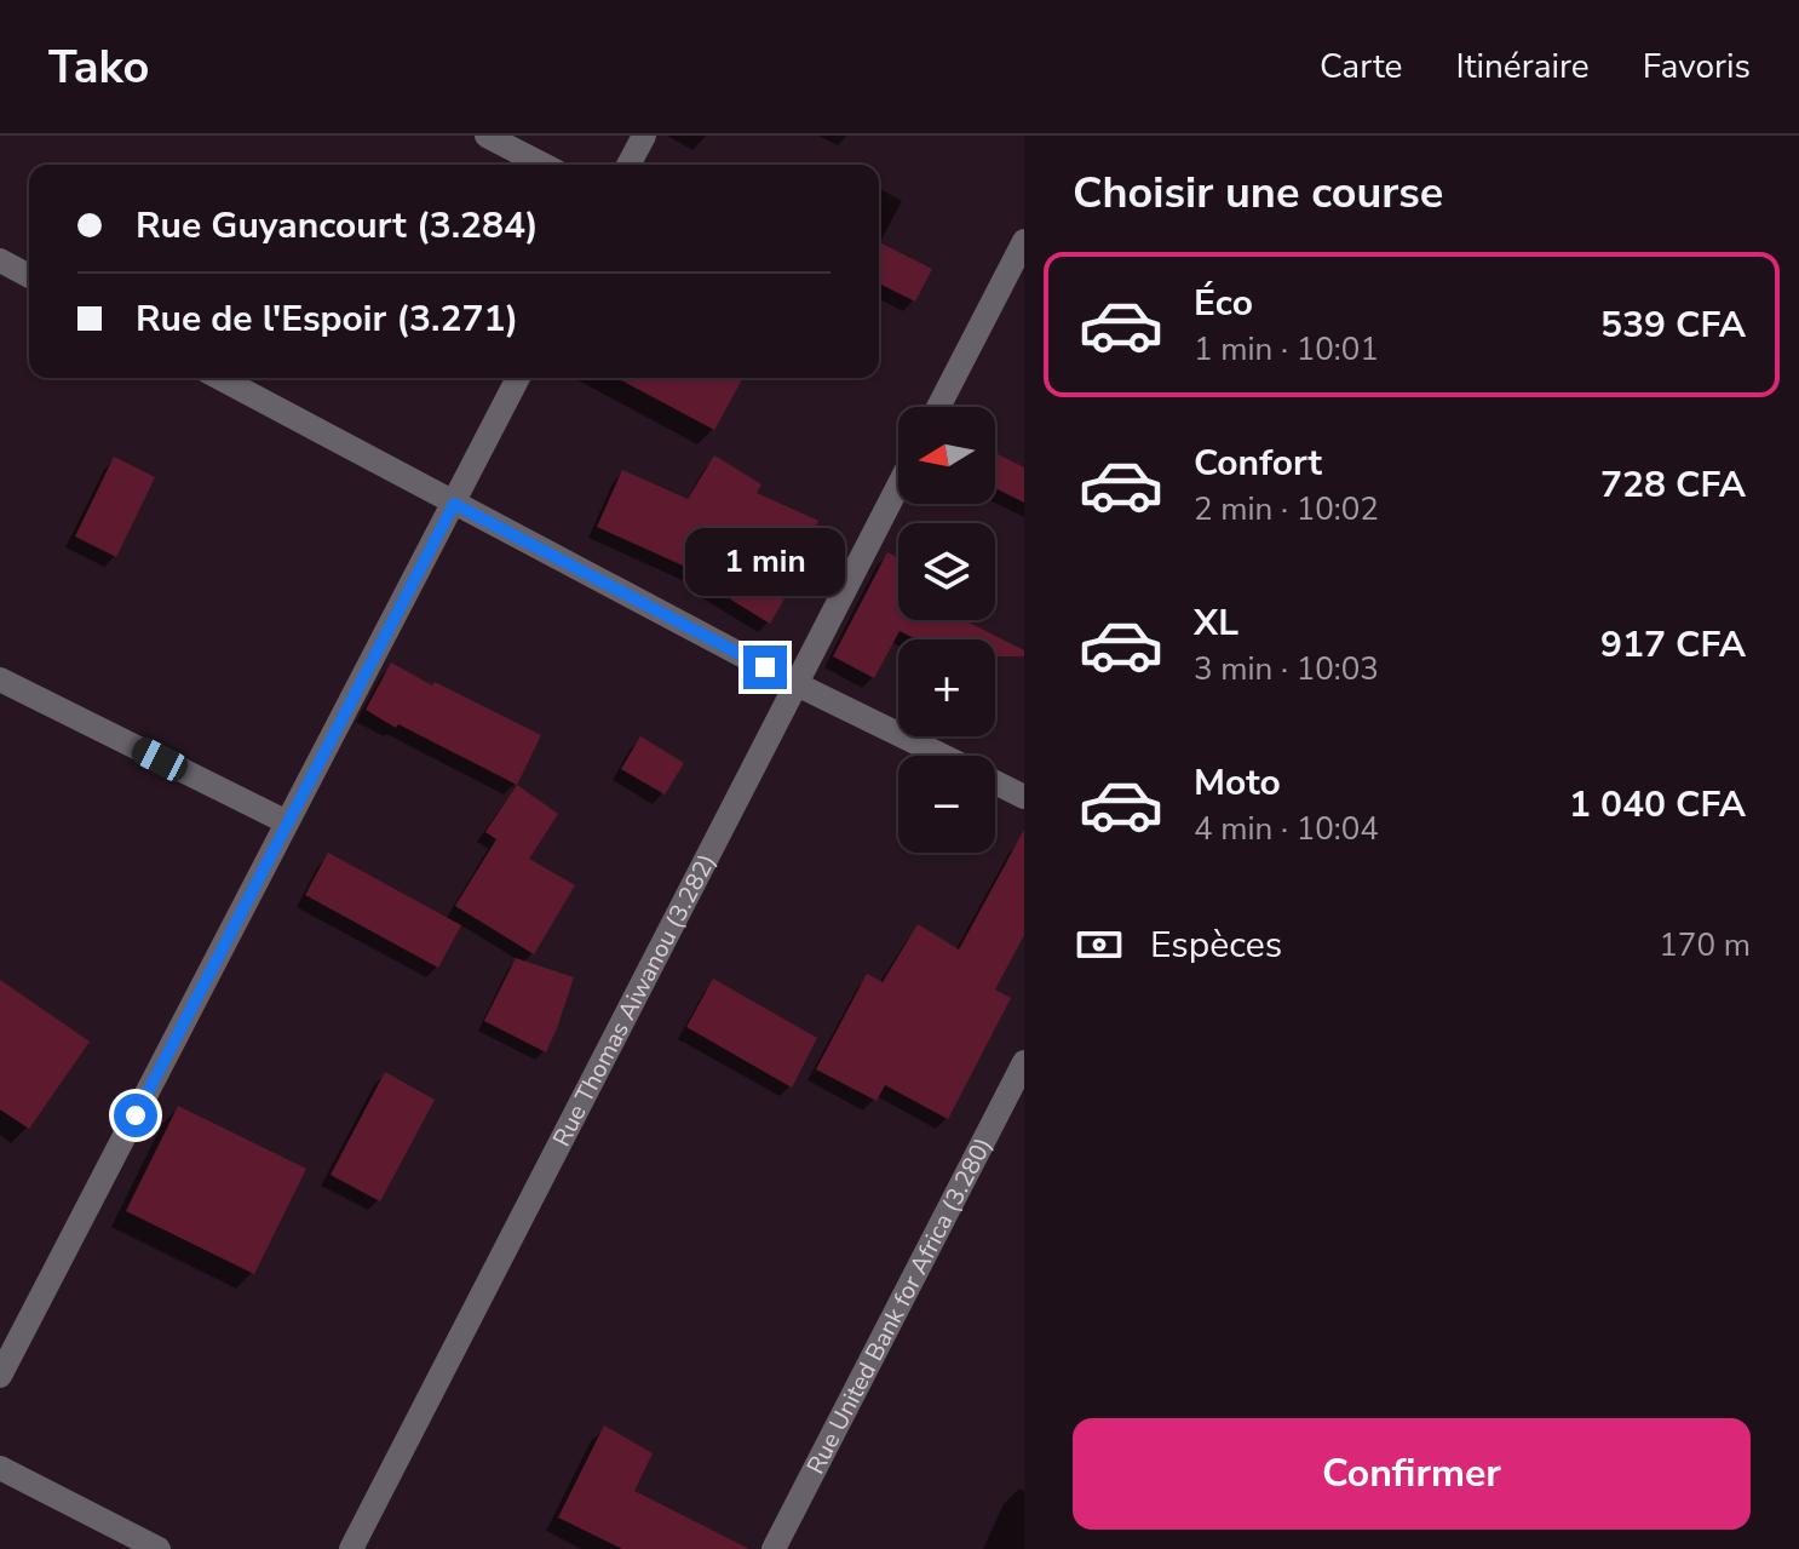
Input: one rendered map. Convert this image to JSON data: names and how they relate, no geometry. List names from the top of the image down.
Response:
{
  "streets": {
    "street": ["Rue Thomas Aiwanou (3.282)", "Rue United Bank for Africa (3.280)"]
  },
  "north": "left",
  "page": {
    "header": "Tako",
    "nav": ["Carte", "Itinéraire", "Favoris"],
    "heading": "Choisir une course",
    "banner": ["Rue Guyancourt (3.284)", "Rue de l'Espoir (3.271)"],
    "list": [
      {
        "name": "Éco",
        "note": "1 min · 10:01",
        "value": "539 CFA"
      },
      {
        "name": "Confort",
        "note": "2 min · 10:02",
        "value": "728 CFA"
      },
      {
        "name": "XL",
        "note": "3 min · 10:03",
        "value": "917 CFA"
      },
      {
        "name": "Moto",
        "note": "4 min · 10:04",
        "value": "1 040 CFA"
      }
    ],
    "map_buttons": ["+", "−"],
    "bubble": "1 min",
    "pay": ["Espèces", "170 m"],
    "buttons": "Confirmer"
  }
}
